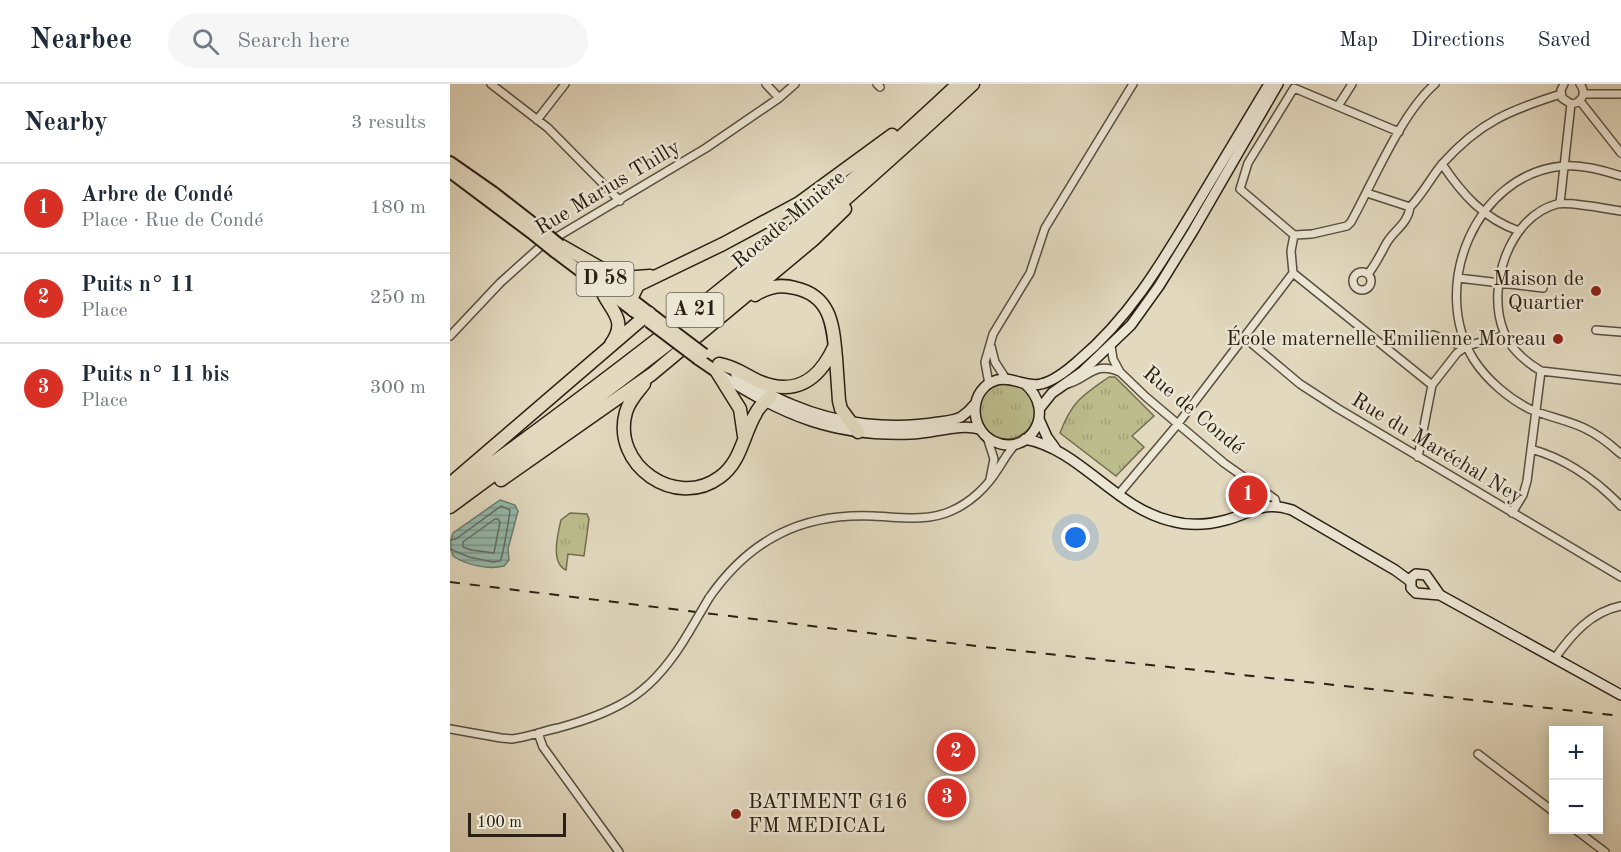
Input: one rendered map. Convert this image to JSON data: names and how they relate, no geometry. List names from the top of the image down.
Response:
{
  "streets": {
    "highway": ["Rocade Minière", "D 58", "A 21"],
    "main road": ["Rue de Condé"],
    "street": ["Rue Marius Thilly", "Rue du Maréchal Ney"]
  },
  "places": ["Maison de Quartier", "École maternelle Emilienne Moreau", "BATIMENT G16 FM MEDICAL"],
  "scale_bar": "100 m",
  "page": {
    "header": "Nearbee",
    "search": "Search here",
    "nav": ["Map", "Directions", "Saved"],
    "heading": ["Nearby", "3 results"],
    "list": [
      {
        "mark": "1",
        "name": "Arbre de Condé",
        "note": "Place · Rue de Condé",
        "value": "180 m"
      },
      {
        "mark": "2",
        "name": "Puits n° 11",
        "note": "Place",
        "value": "250 m"
      },
      {
        "mark": "3",
        "name": "Puits n° 11 bis",
        "note": "Place",
        "value": "300 m"
      }
    ],
    "pins": ["1", "2", "3"],
    "map_buttons": ["+", "−"],
    "scale": "100 m"
  }
}
